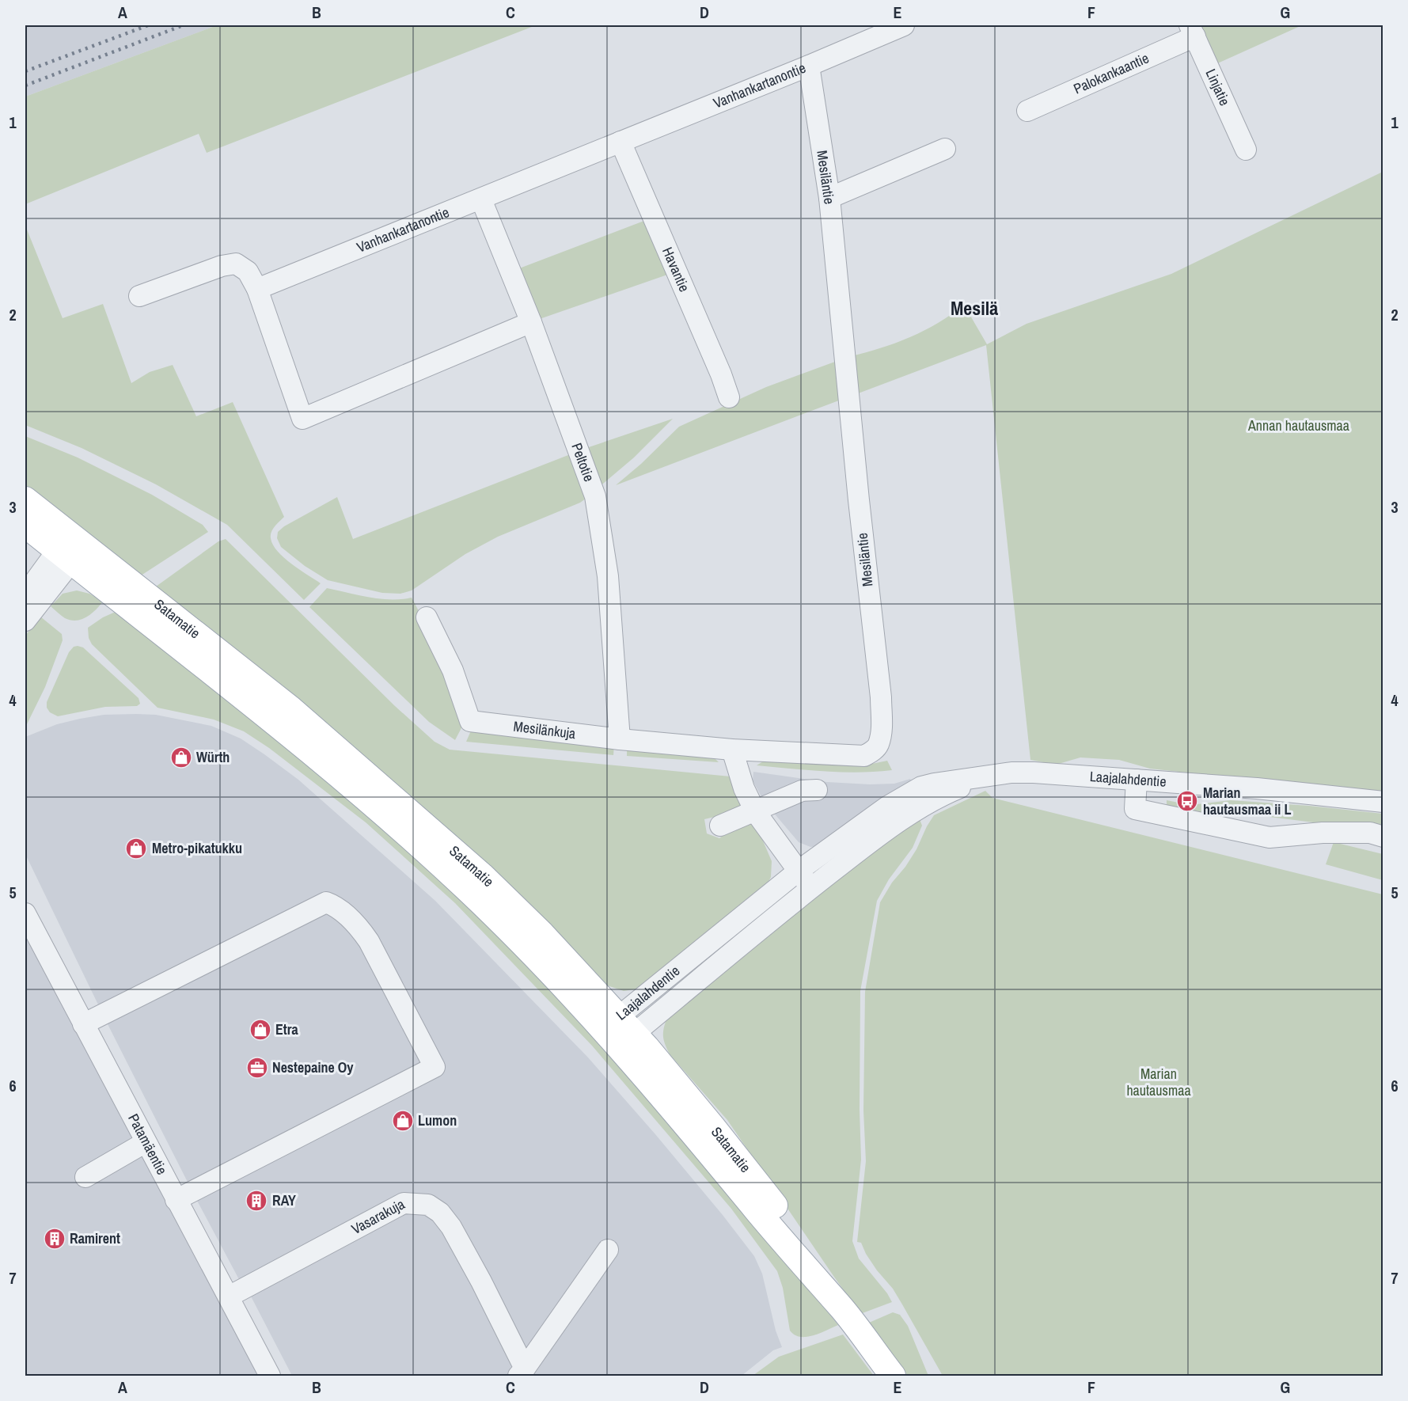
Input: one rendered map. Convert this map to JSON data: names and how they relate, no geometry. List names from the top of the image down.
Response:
{
  "streets": {
    "main road": ["Satamatie"],
    "street": [
      "Palokankaantie",
      "Vanhankartanontie",
      "Linjatie",
      "Mesiläntie",
      "Havantie",
      "Peltotie",
      "Mesilänkuja",
      "Laajalahdentie",
      "Patamäentie",
      "Vasarakuja"
    ]
  },
  "crossings": [
    ["Palokankaantie", "Linjatie"],
    ["Vanhankartanontie", "Mesiläntie"],
    ["Vanhankartanontie", "Havantie"],
    ["Vanhankartanontie", "Peltotie"],
    ["Mesiläntie", "Mesilänkuja"],
    ["Peltotie", "Mesilänkuja"],
    ["Satamatie", "Laajalahdentie"],
    ["Patamäentie", "Vasarakuja"]
  ],
  "districts": ["Mesilä"],
  "parks": ["Annan hautausmaa", "Marian hautausmaa"],
  "places": {
    "shop": [
      "Würth",
      "Metro-pikatukku",
      "Etra",
      "Lumon"
    ],
    "bus stop": ["Marian hautausmaa ii L"],
    "office": ["Nestepaine Oy"],
    "building": ["RAY", "Ramirent"]
  },
  "grid": {
    "columns": [
      "A",
      "B",
      "C",
      "D",
      "E",
      "F",
      "G"
    ],
    "rows": [
      "1",
      "2",
      "3",
      "4",
      "5",
      "6",
      "7"
    ]
  }
}
